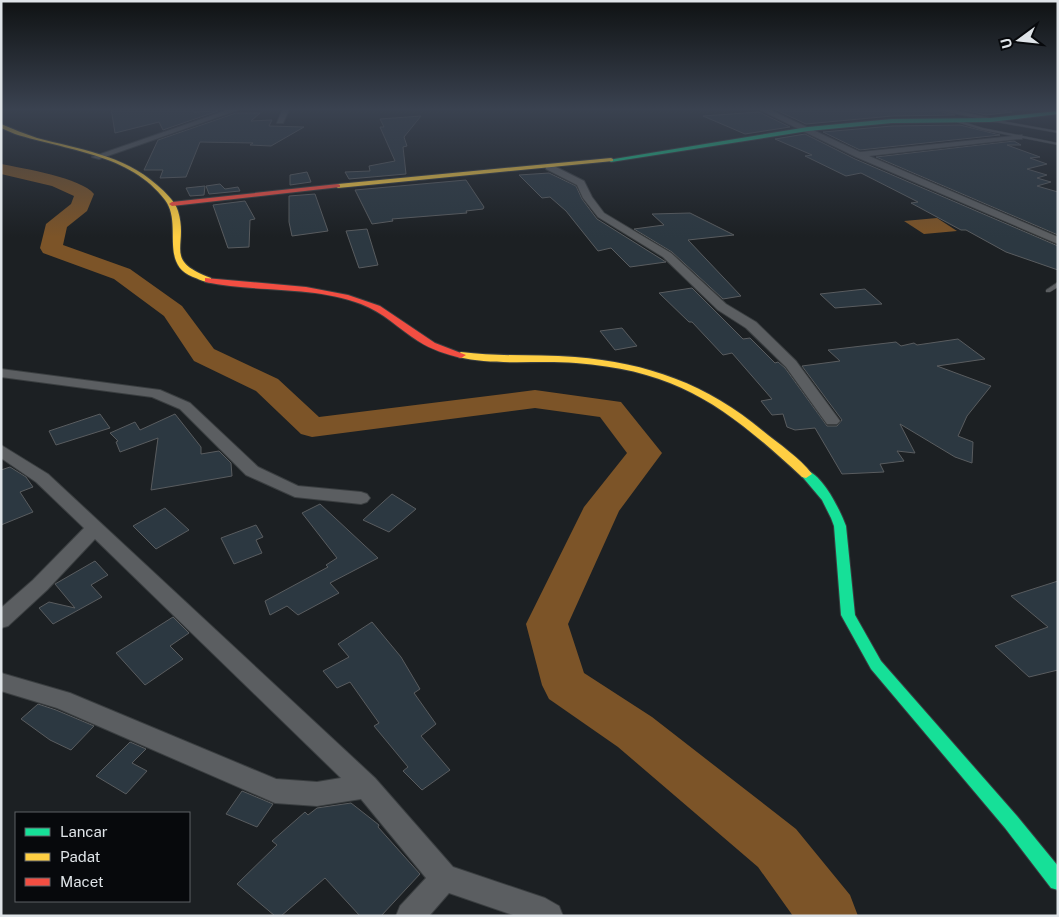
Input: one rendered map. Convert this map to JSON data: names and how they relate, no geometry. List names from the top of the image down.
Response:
{
  "legend": ["Lancar", "Padat", "Macet"],
  "north": "left"
}
